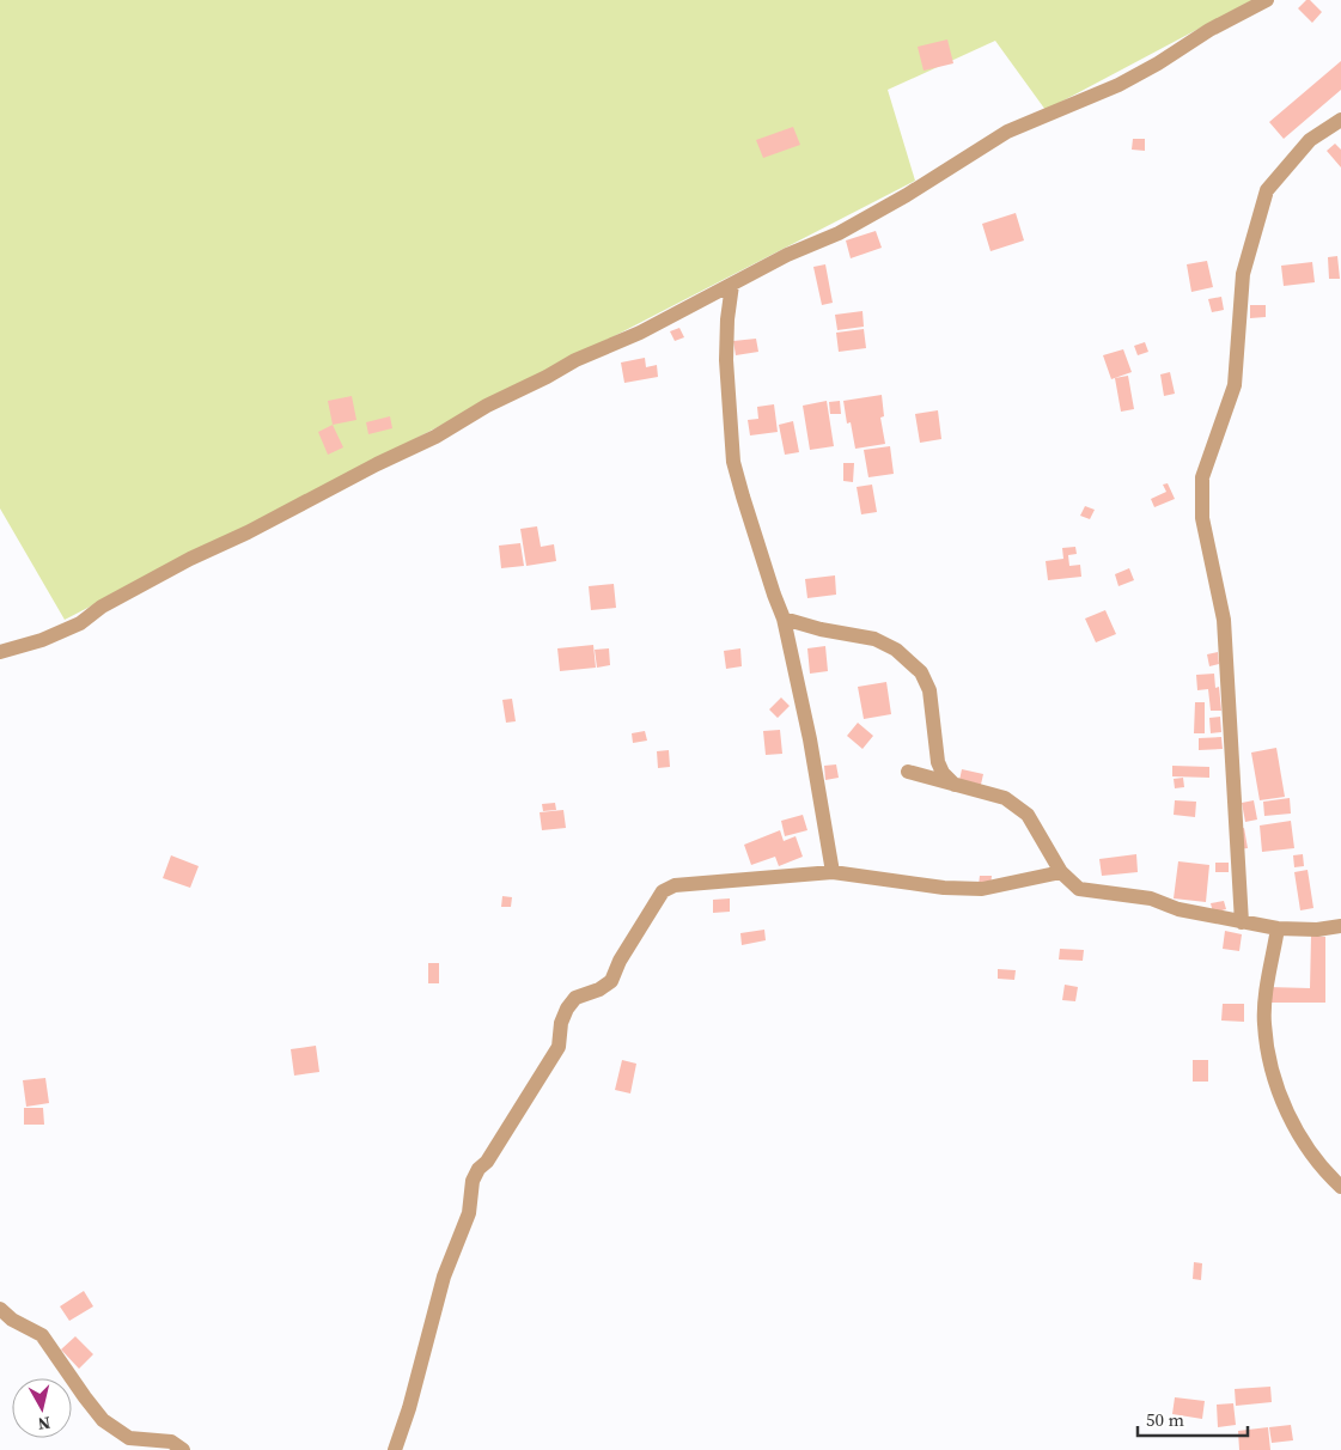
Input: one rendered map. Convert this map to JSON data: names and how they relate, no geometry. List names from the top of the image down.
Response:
{
  "scale_bar": "50 m",
  "north": "bottom"
}
